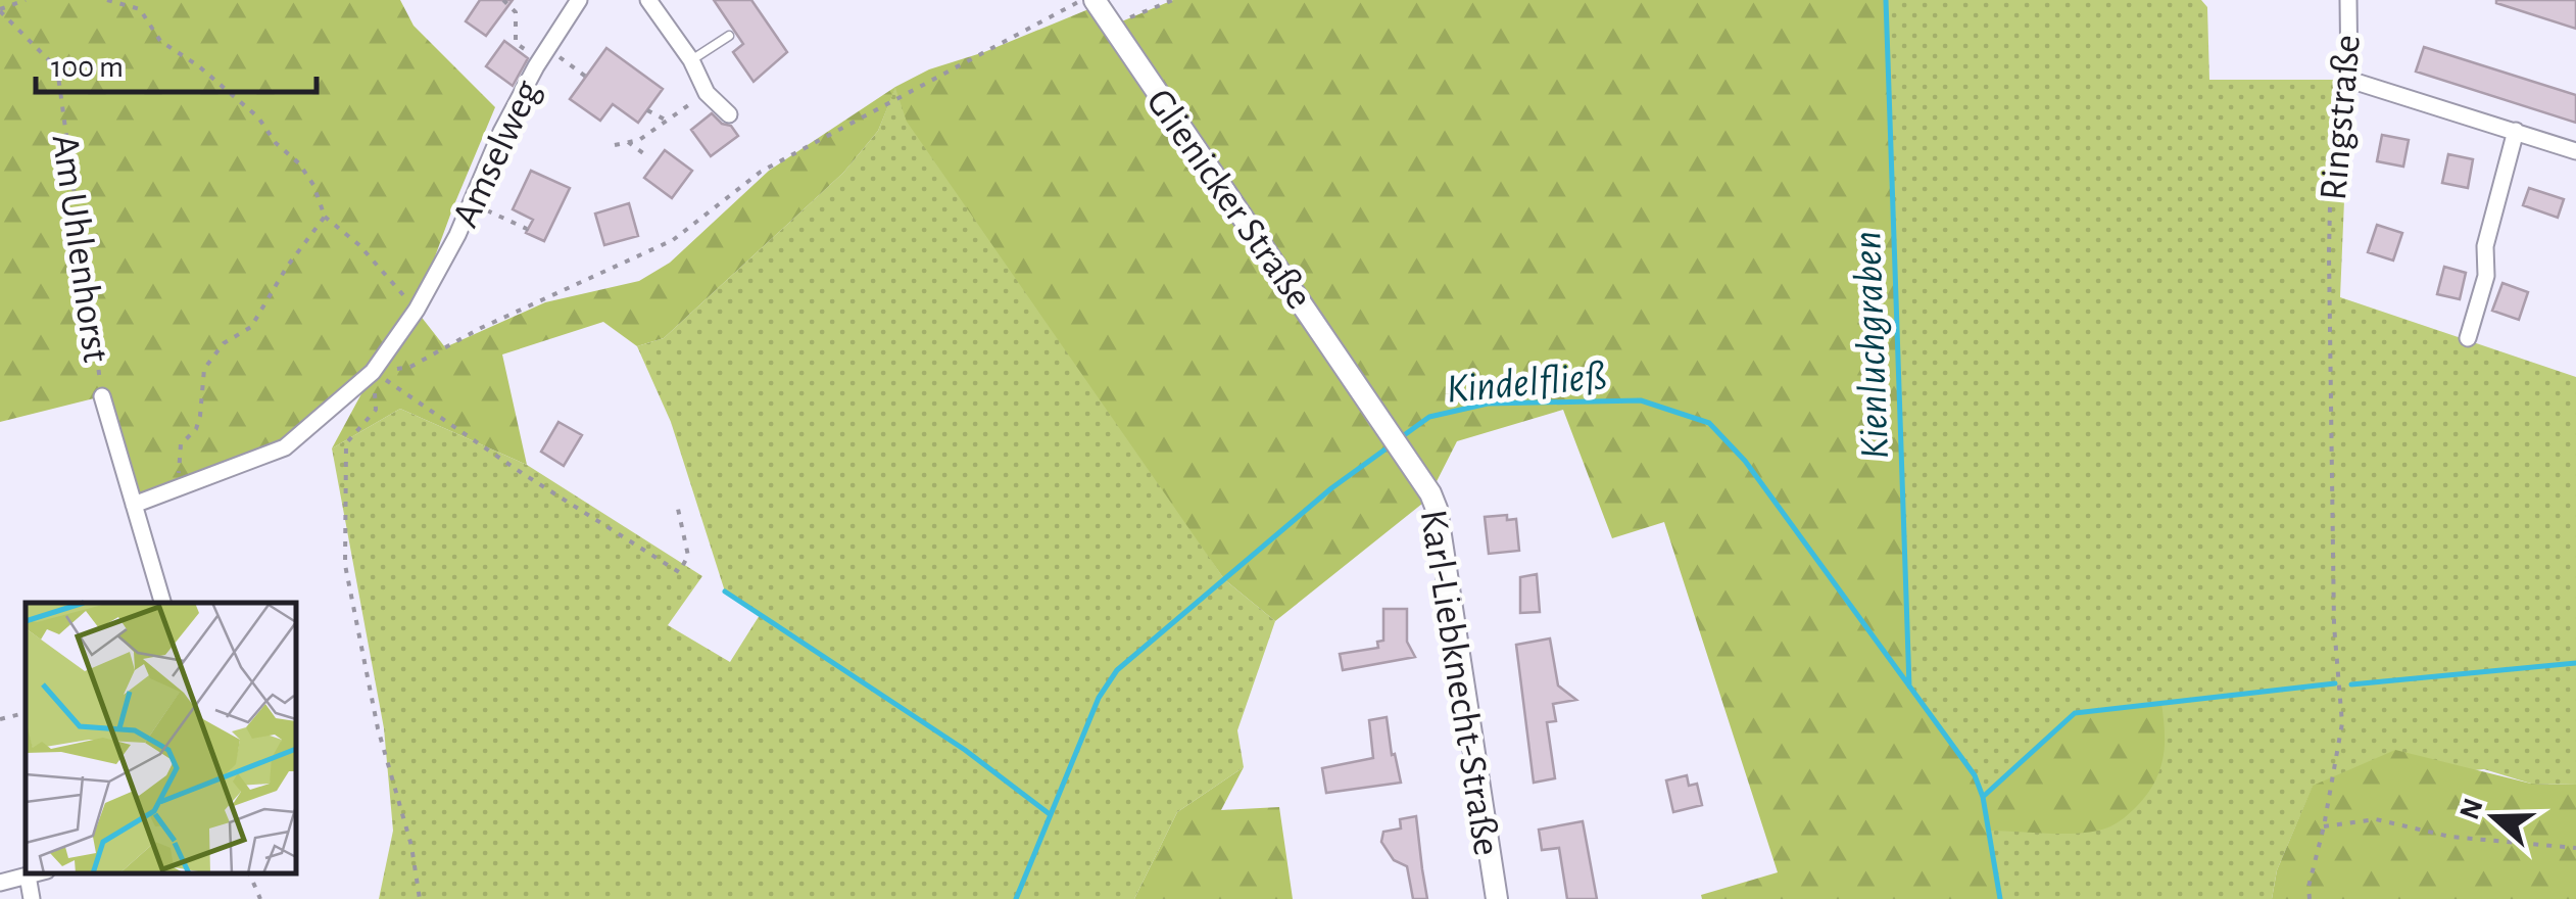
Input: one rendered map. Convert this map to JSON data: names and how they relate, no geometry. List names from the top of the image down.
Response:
{
  "streets": {
    "street": [
      "Ringstraße",
      "Amselweg",
      "Glienicker Straße",
      "Am Uhlenhorst",
      "Karl-Liebknecht-Straße"
    ]
  },
  "crossings": [
    ["Glienicker Straße", "Karl-Liebknecht-Straße"]
  ],
  "water": ["Kienluchgraben", "Kindelfließ"],
  "scale_bar": "100 m",
  "north": "left"
}
